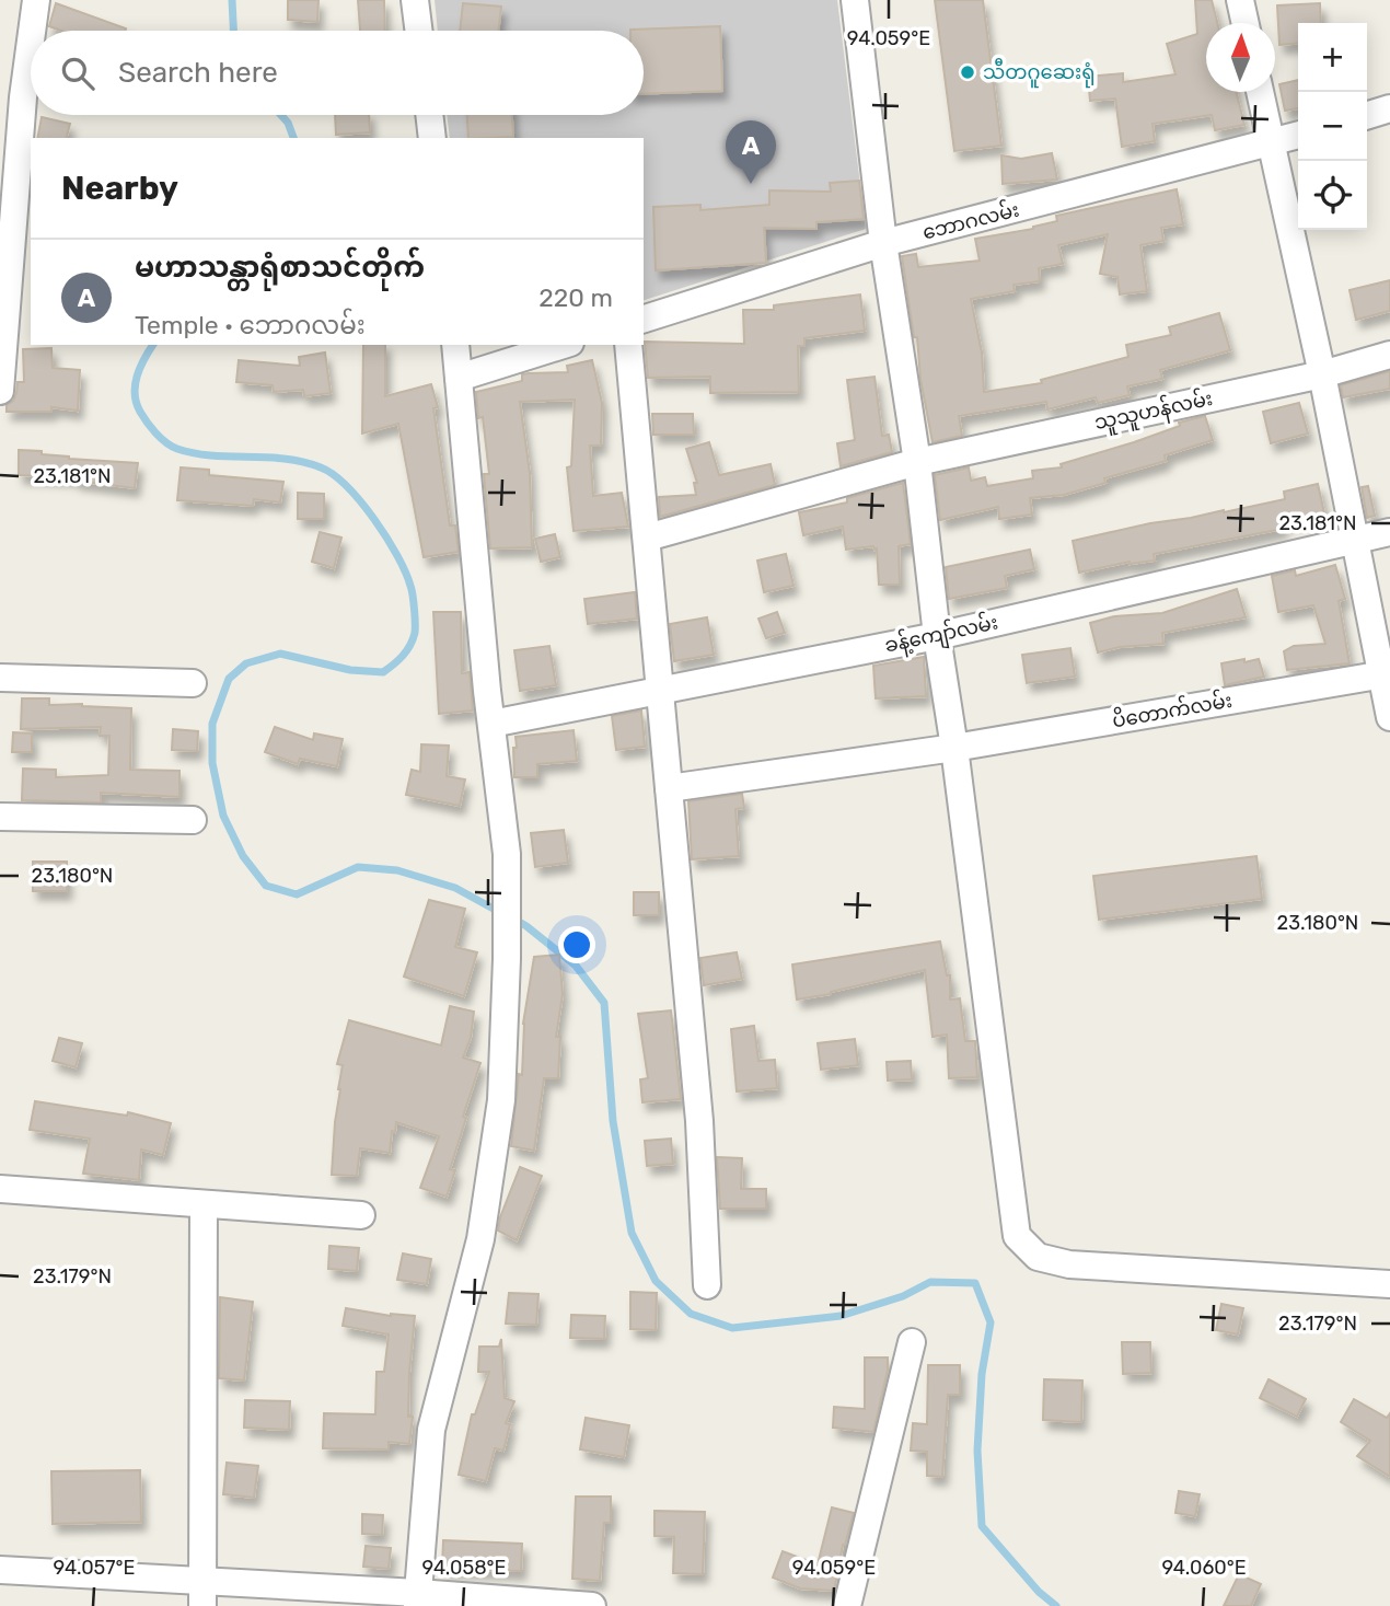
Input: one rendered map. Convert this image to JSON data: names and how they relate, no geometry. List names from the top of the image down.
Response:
{
  "streets": {
    "street": [
      "ဘောဂလမ်း",
      "သူသူဟန်လမ်း",
      "ခန့်ကျော်လမ်း",
      "ပိတောက်လမ်း"
    ]
  },
  "places": ["သီတဂူဆေးရုံ"],
  "north": "top",
  "page": {
    "map_buttons": ["+", "−"],
    "search": "Search here",
    "pins": "A",
    "heading": "Nearby",
    "list": [
      {
        "mark": "A",
        "name": "မဟာသန္တာရုံစာသင်တိုက်",
        "note": "Temple · ဘောဂလမ်း",
        "value": "220 m"
      }
    ]
  },
  "coordinates": [
    "94.059°E",
    "23.181°N",
    "23.180°N",
    "23.179°N",
    "94.057°E",
    "94.058°E",
    "94.060°E"
  ]
}
